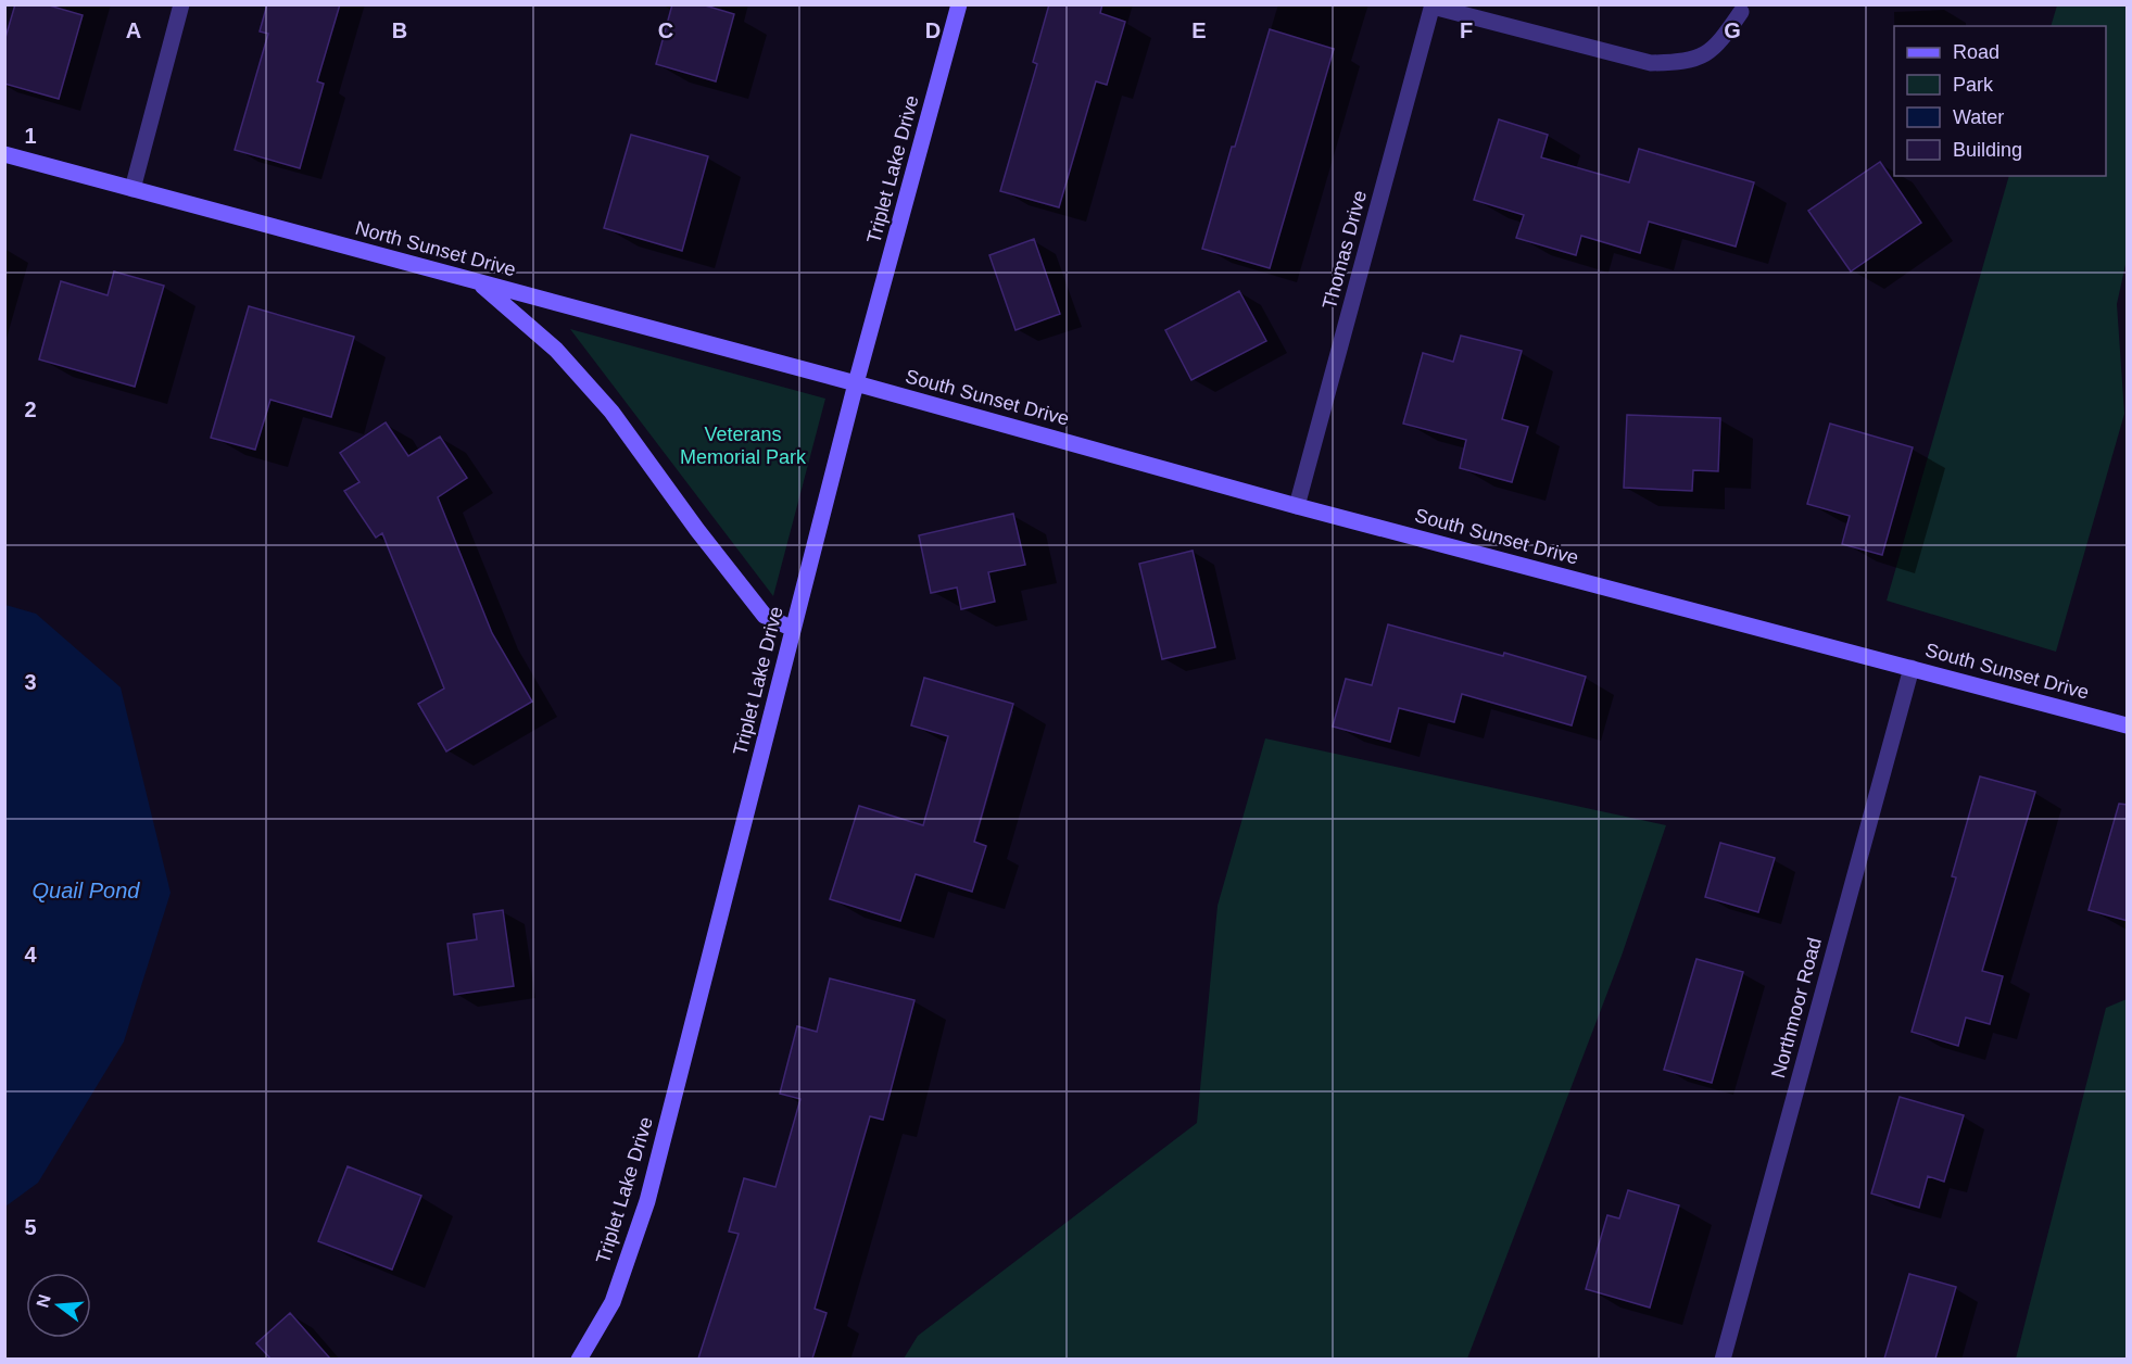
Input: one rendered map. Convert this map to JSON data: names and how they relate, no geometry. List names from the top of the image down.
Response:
{
  "streets": {
    "street": [
      "Triplet Lake Drive",
      "North Sunset Drive",
      "Thomas Drive",
      "South Sunset Drive",
      "Northmoor Road"
    ]
  },
  "crossings": [
    ["Triplet Lake Drive", "North Sunset Drive"],
    ["Triplet Lake Drive", "South Sunset Drive"],
    ["North Sunset Drive", "South Sunset Drive"],
    ["Thomas Drive", "South Sunset Drive"],
    ["South Sunset Drive", "Northmoor Road"]
  ],
  "water": ["Quail Pond"],
  "parks": ["Veterans Memorial Park"],
  "legend": [
    "Road",
    "Park",
    "Water",
    "Building"
  ],
  "north": "left",
  "grid": {
    "columns": [
      "A",
      "B",
      "C",
      "D",
      "E",
      "F",
      "G"
    ],
    "rows": [
      "1",
      "2",
      "3",
      "4",
      "5"
    ]
  }
}
